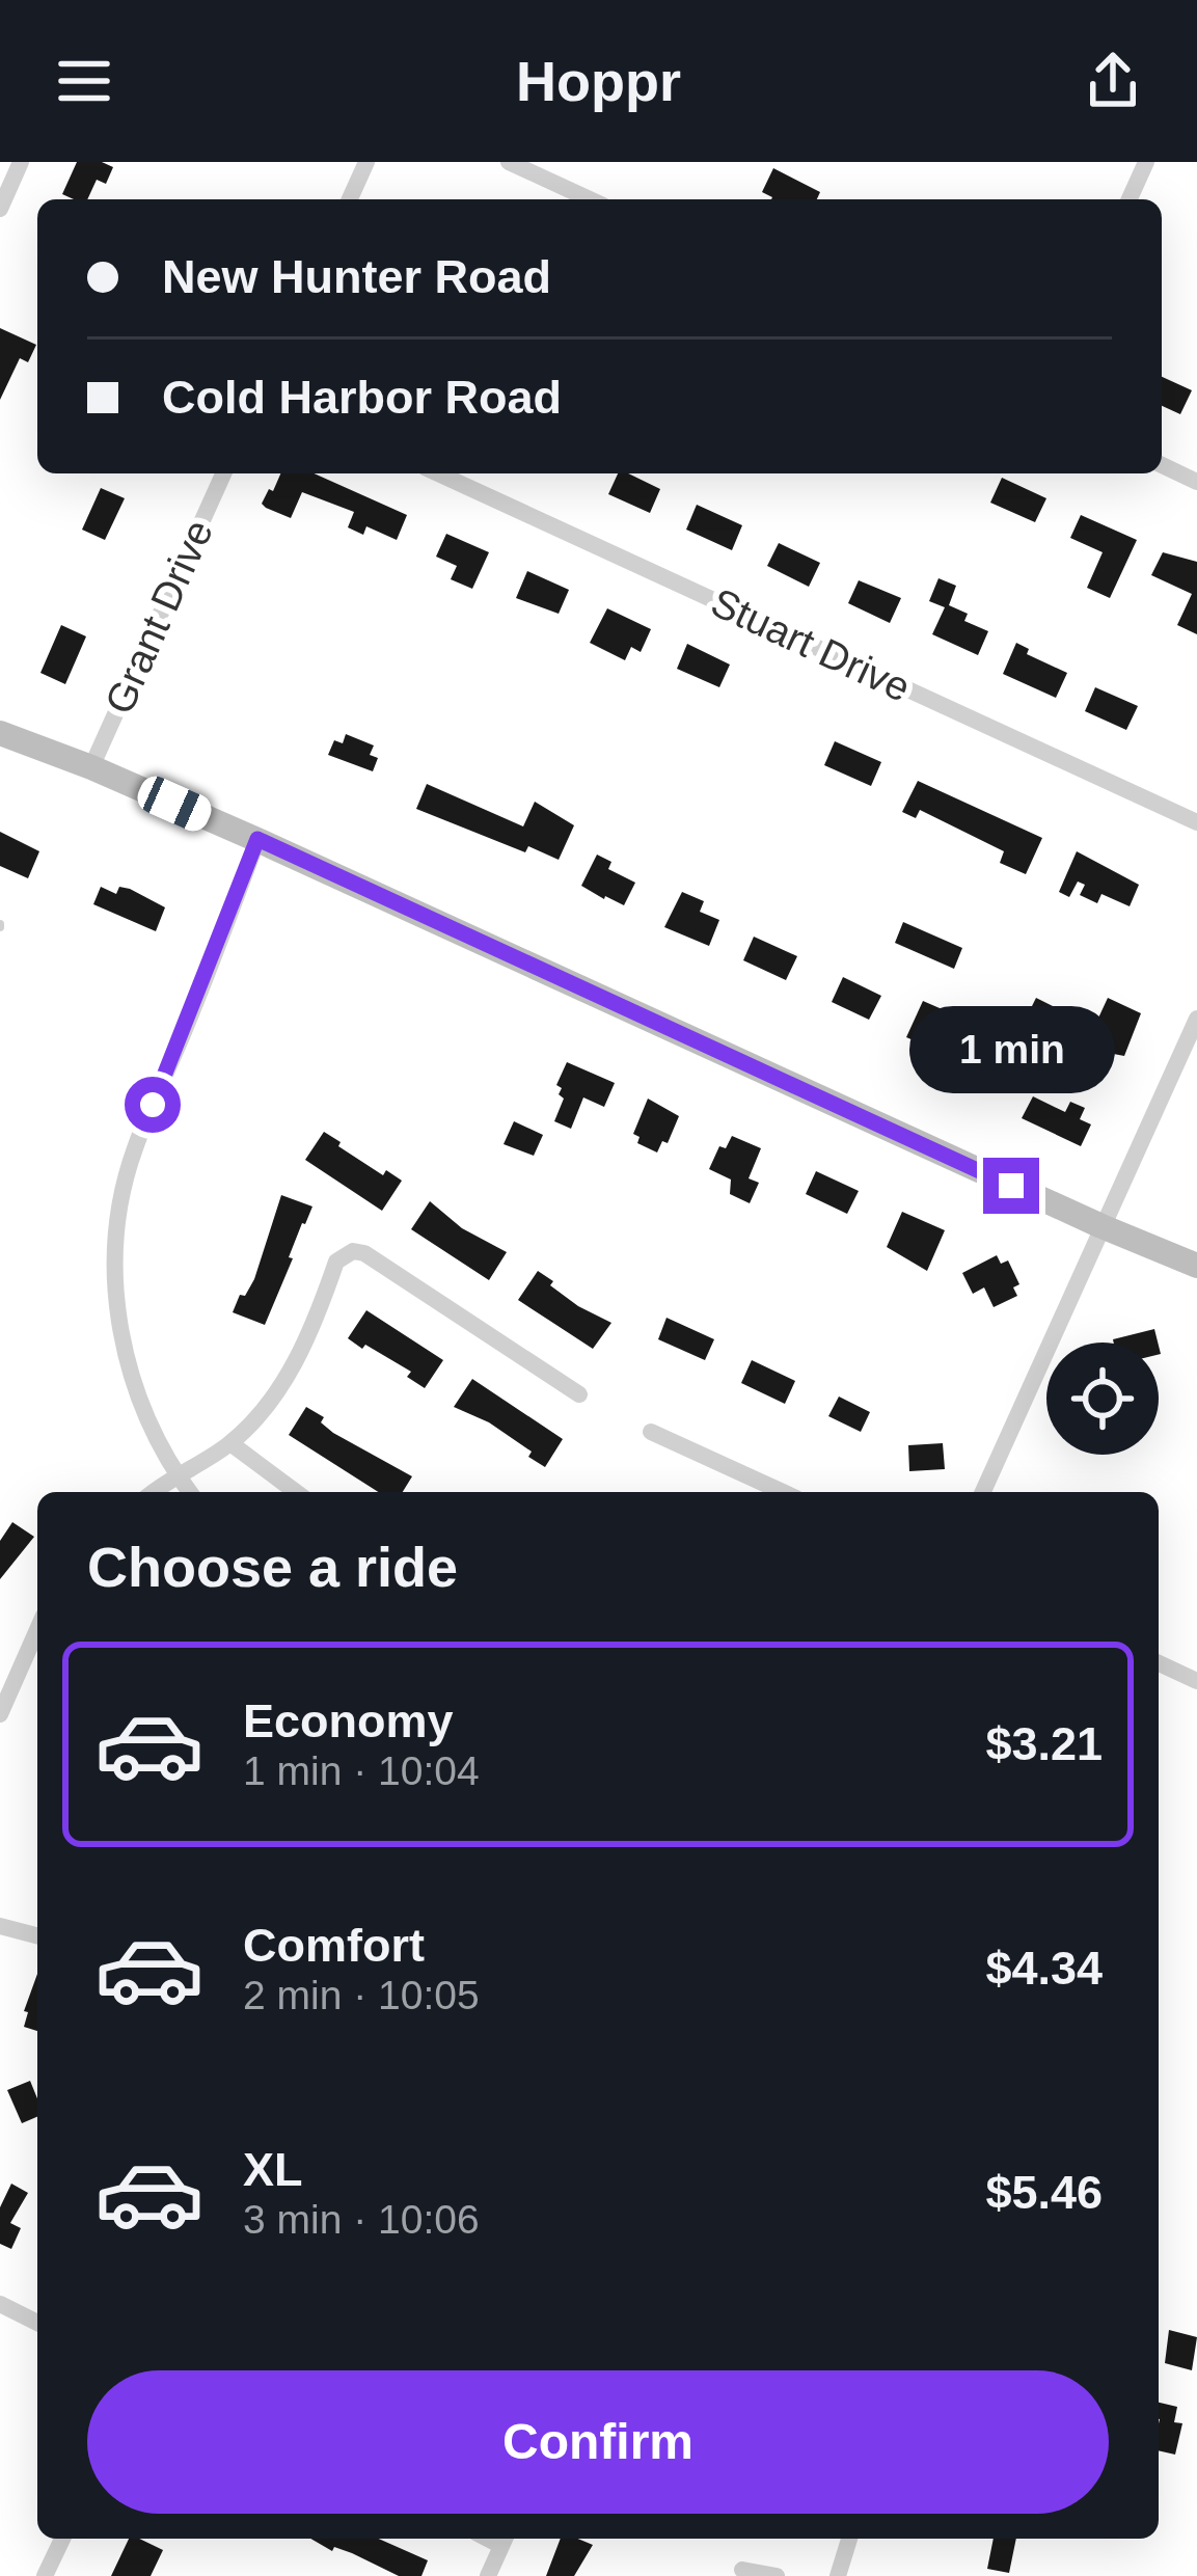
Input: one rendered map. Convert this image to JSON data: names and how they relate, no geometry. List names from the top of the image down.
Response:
{
  "streets": {
    "street": ["Grant Drive", "Stuart Drive"]
  },
  "page": {
    "header": "Hoppr",
    "banner": ["New Hunter Road", "Cold Harbor Road"],
    "bubble": "1 min",
    "heading": "Choose a ride",
    "list": [
      {
        "name": "Economy",
        "note": "1 min · 10:04",
        "value": "$3.21"
      },
      {
        "name": "Comfort",
        "note": "2 min · 10:05",
        "value": "$4.34"
      },
      {
        "name": "XL",
        "note": "3 min · 10:06",
        "value": "$5.46"
      }
    ],
    "buttons": "Confirm"
  }
}
